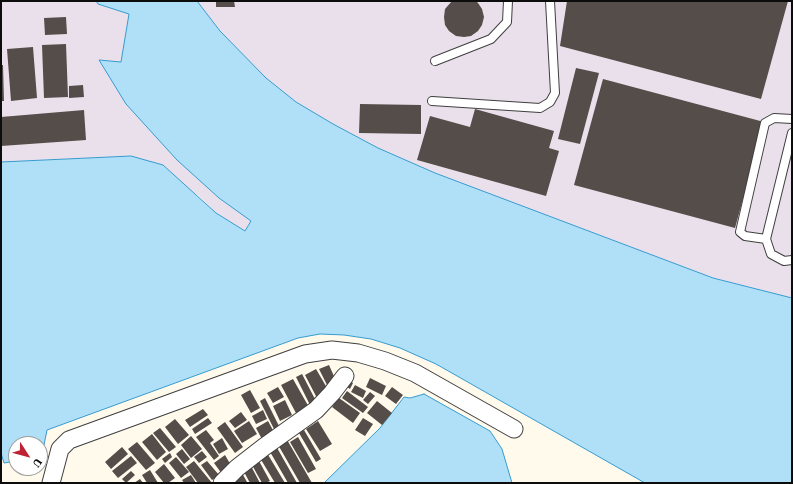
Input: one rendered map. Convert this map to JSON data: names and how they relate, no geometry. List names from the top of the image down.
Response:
{
  "north": "bottom right"
}
